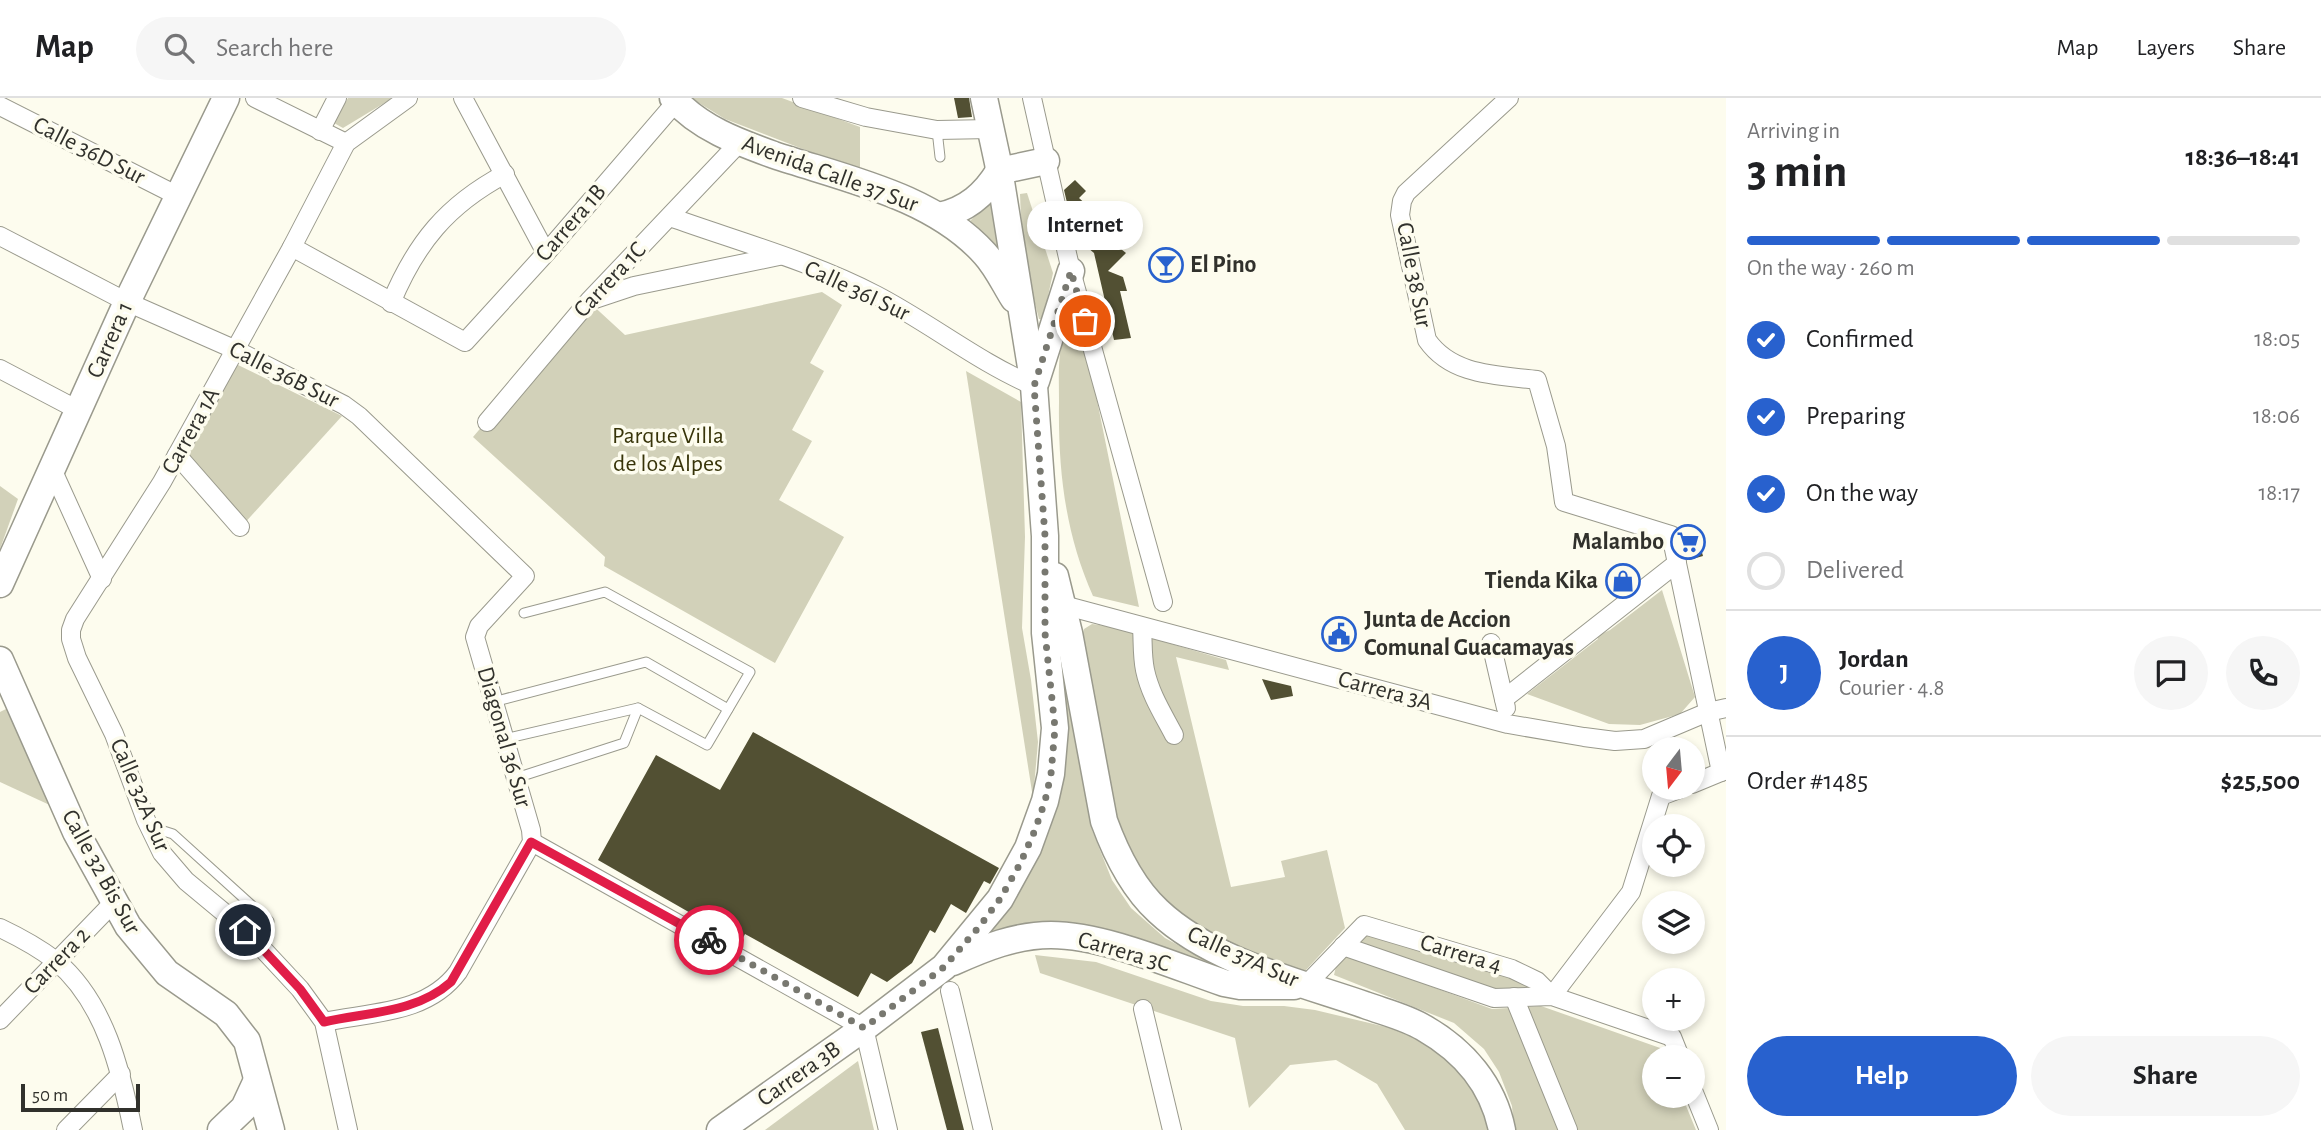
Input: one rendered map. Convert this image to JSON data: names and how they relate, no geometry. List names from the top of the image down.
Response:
{
  "streets": {
    "main road": [
      "Avenida Calle 37 Sur",
      "Carrera 1",
      "Calle 32 Bis Sur",
      "Carrera 3C",
      "Calle 37A Sur",
      "Carrera 3B"
    ],
    "street": [
      "Calle 36D Sur",
      "Carrera 1B",
      "Calle 38 Sur",
      "Carrera 1C",
      "Calle 36I Sur",
      "Calle 36B Sur",
      "Carrera 1A",
      "Carrera 3A",
      "Diagonal 36 Sur",
      "Calle 32A Sur",
      "Carrera 4",
      "Carrera 2"
    ]
  },
  "crossings": [
    ["Calle 36D Sur", "Carrera 1"],
    ["Avenida Calle 37 Sur", "Carrera 1B"],
    ["Avenida Calle 37 Sur", "Carrera 1C"],
    ["Avenida Calle 37 Sur", "Calle 36I Sur"],
    ["Avenida Calle 37 Sur", "Calle 37A Sur"],
    ["Avenida Calle 37 Sur", "Carrera 3B"],
    ["Carrera 1C", "Calle 36I Sur"],
    ["Carrera 1", "Calle 36B Sur"],
    ["Calle 36B Sur", "Carrera 1A"],
    ["Calle 36B Sur", "Diagonal 36 Sur"],
    ["Carrera 1A", "Calle 32A Sur"],
    ["Carrera 3A", "Calle 37A Sur"],
    ["Calle 32 Bis Sur", "Carrera 2"],
    ["Carrera 3C", "Calle 37A Sur"],
    ["Carrera 3C", "Carrera 3B"],
    ["Calle 37A Sur", "Carrera 3B"]
  ],
  "parks": ["Parque Villa de los Alpes"],
  "places": {
    "bar": ["El Pino"],
    "other": ["Internet"],
    "supermarket": ["Malambo"],
    "shop": ["Tienda Kika"],
    "public building": ["Junta de Accion Comunal Guacamayas"]
  },
  "scale_bar": "50 m",
  "north": "bottom",
  "page": {
    "header": "Map",
    "search": "Search here",
    "nav": ["Map", "Layers", "Share"],
    "heading": ["3 min", "Arriving in", "18:36–18:41"],
    "panel": [
      "Jordan",
      "Courier · 4.8",
      "Order #1485",
      "$25,500"
    ],
    "bubble": "Internet",
    "bar": "On the way · 260 m",
    "list": [
      ["Confirmed", "18:05"],
      ["Preparing", "18:06"],
      ["On the way", "18:17"],
      "Delivered"
    ],
    "round": "J",
    "map_buttons": ["+", "−"],
    "buttons": ["Help", "Share"],
    "scale": "50 m"
  }
}
